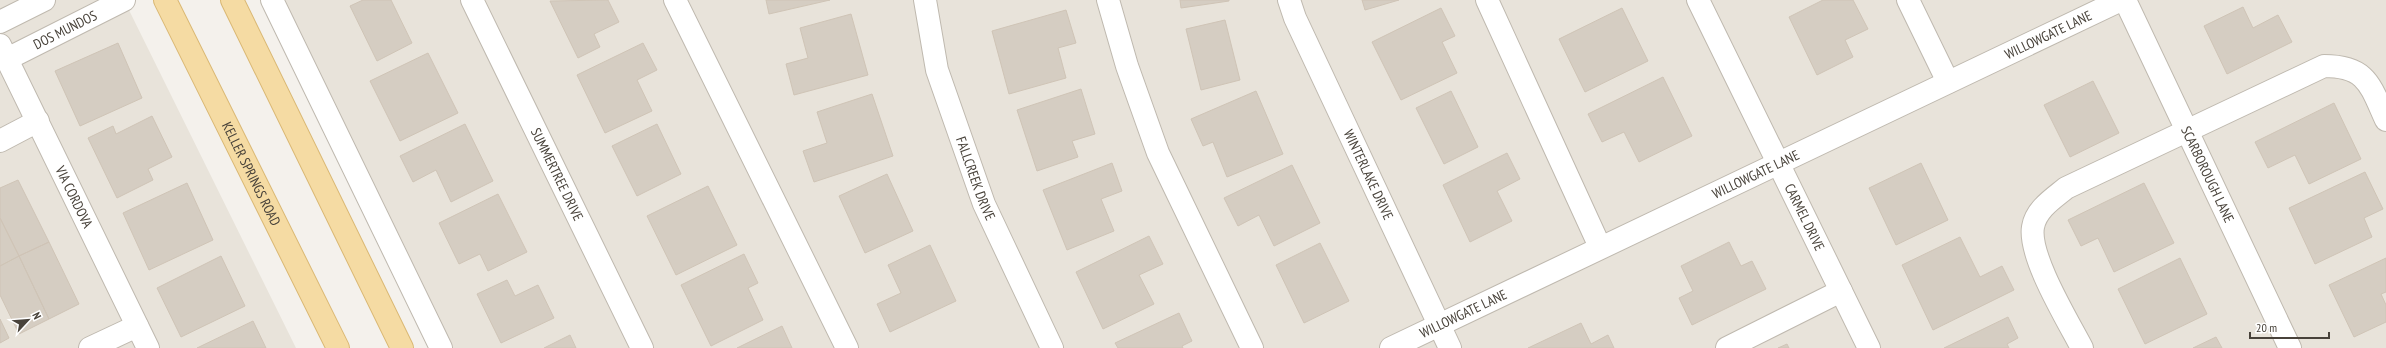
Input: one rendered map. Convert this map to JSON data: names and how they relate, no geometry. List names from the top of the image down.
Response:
{
  "streets": {
    "main road": ["KELLER SPRINGS ROAD"],
    "street": [
      "DOS MUNDOS",
      "WILLOWGATE LANE",
      "SUMMERTREE DRIVE",
      "WINTERLAKE DRIVE",
      "SCARBOROUGH LANE",
      "FALLCREEK DRIVE",
      "VIA CORDOVA",
      "CARMEL DRIVE"
    ]
  },
  "crossings": [
    ["DOS MUNDOS", "VIA CORDOVA"],
    ["WILLOWGATE LANE", "WINTERLAKE DRIVE"],
    ["WILLOWGATE LANE", "CARMEL DRIVE"]
  ],
  "scale_bar": "20 m",
  "north": "top right"
}
